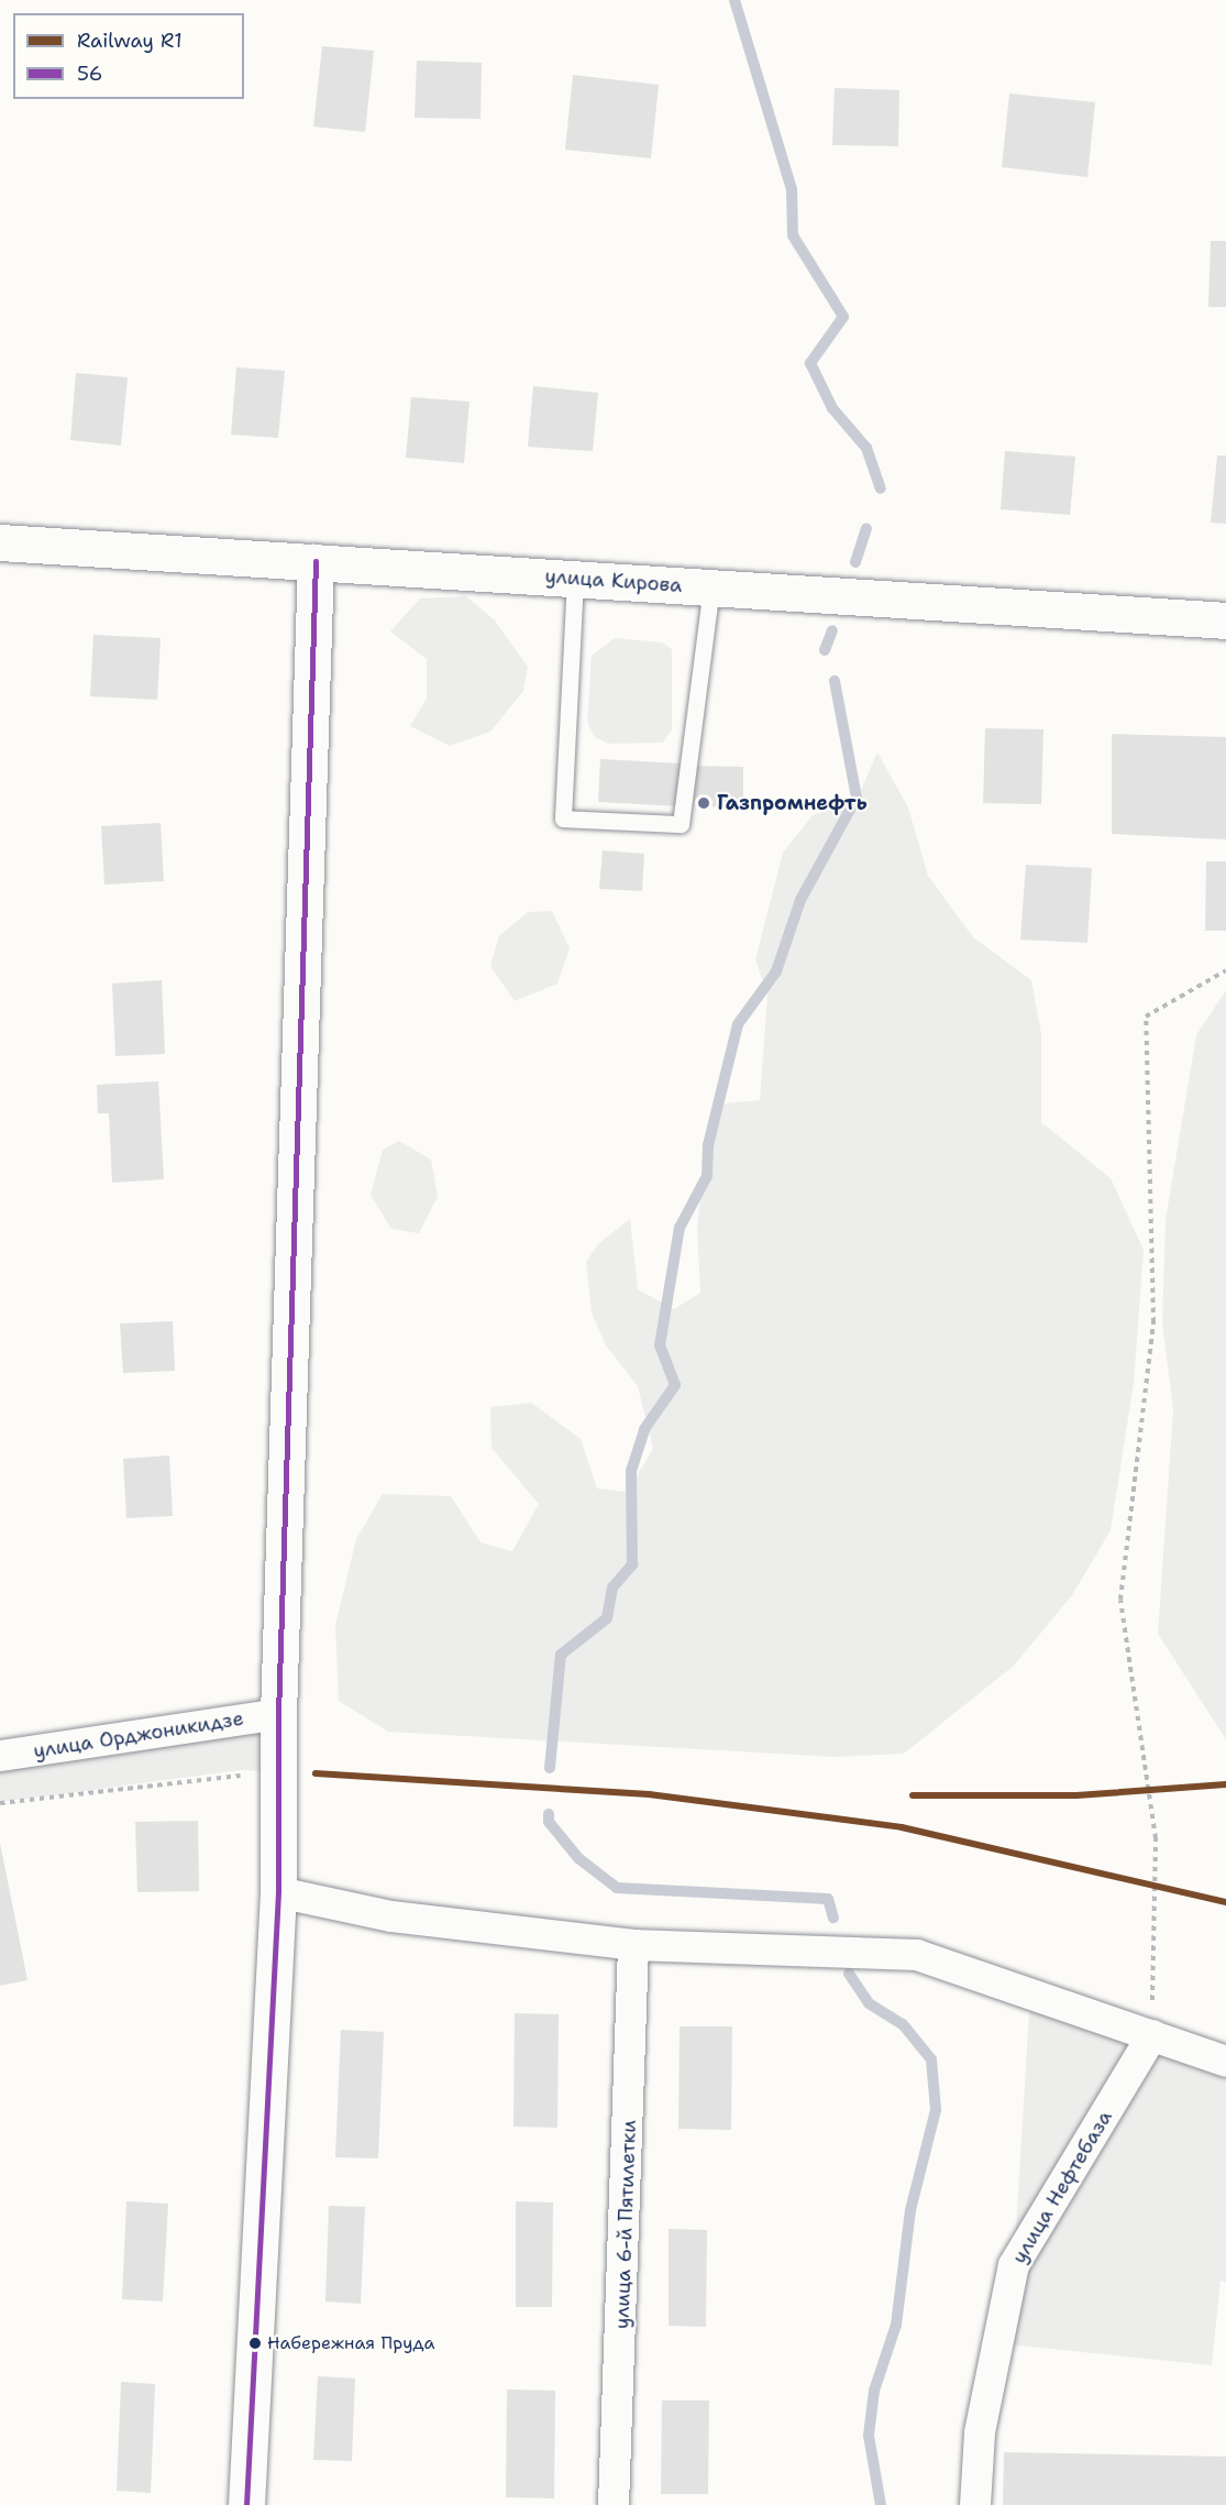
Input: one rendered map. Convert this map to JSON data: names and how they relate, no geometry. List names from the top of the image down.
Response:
{
  "streets": {
    "street": [
      "улица Кирова",
      "улица Орджоникидзе",
      "улица Нефтебаза",
      "улица 6-й Пятилетки"
    ]
  },
  "places": ["Газпромнефть", "Набережная Пруда"],
  "lines": ["transit line 56", "rail line R1"],
  "legend": ["Railway R1", "56"]
}
